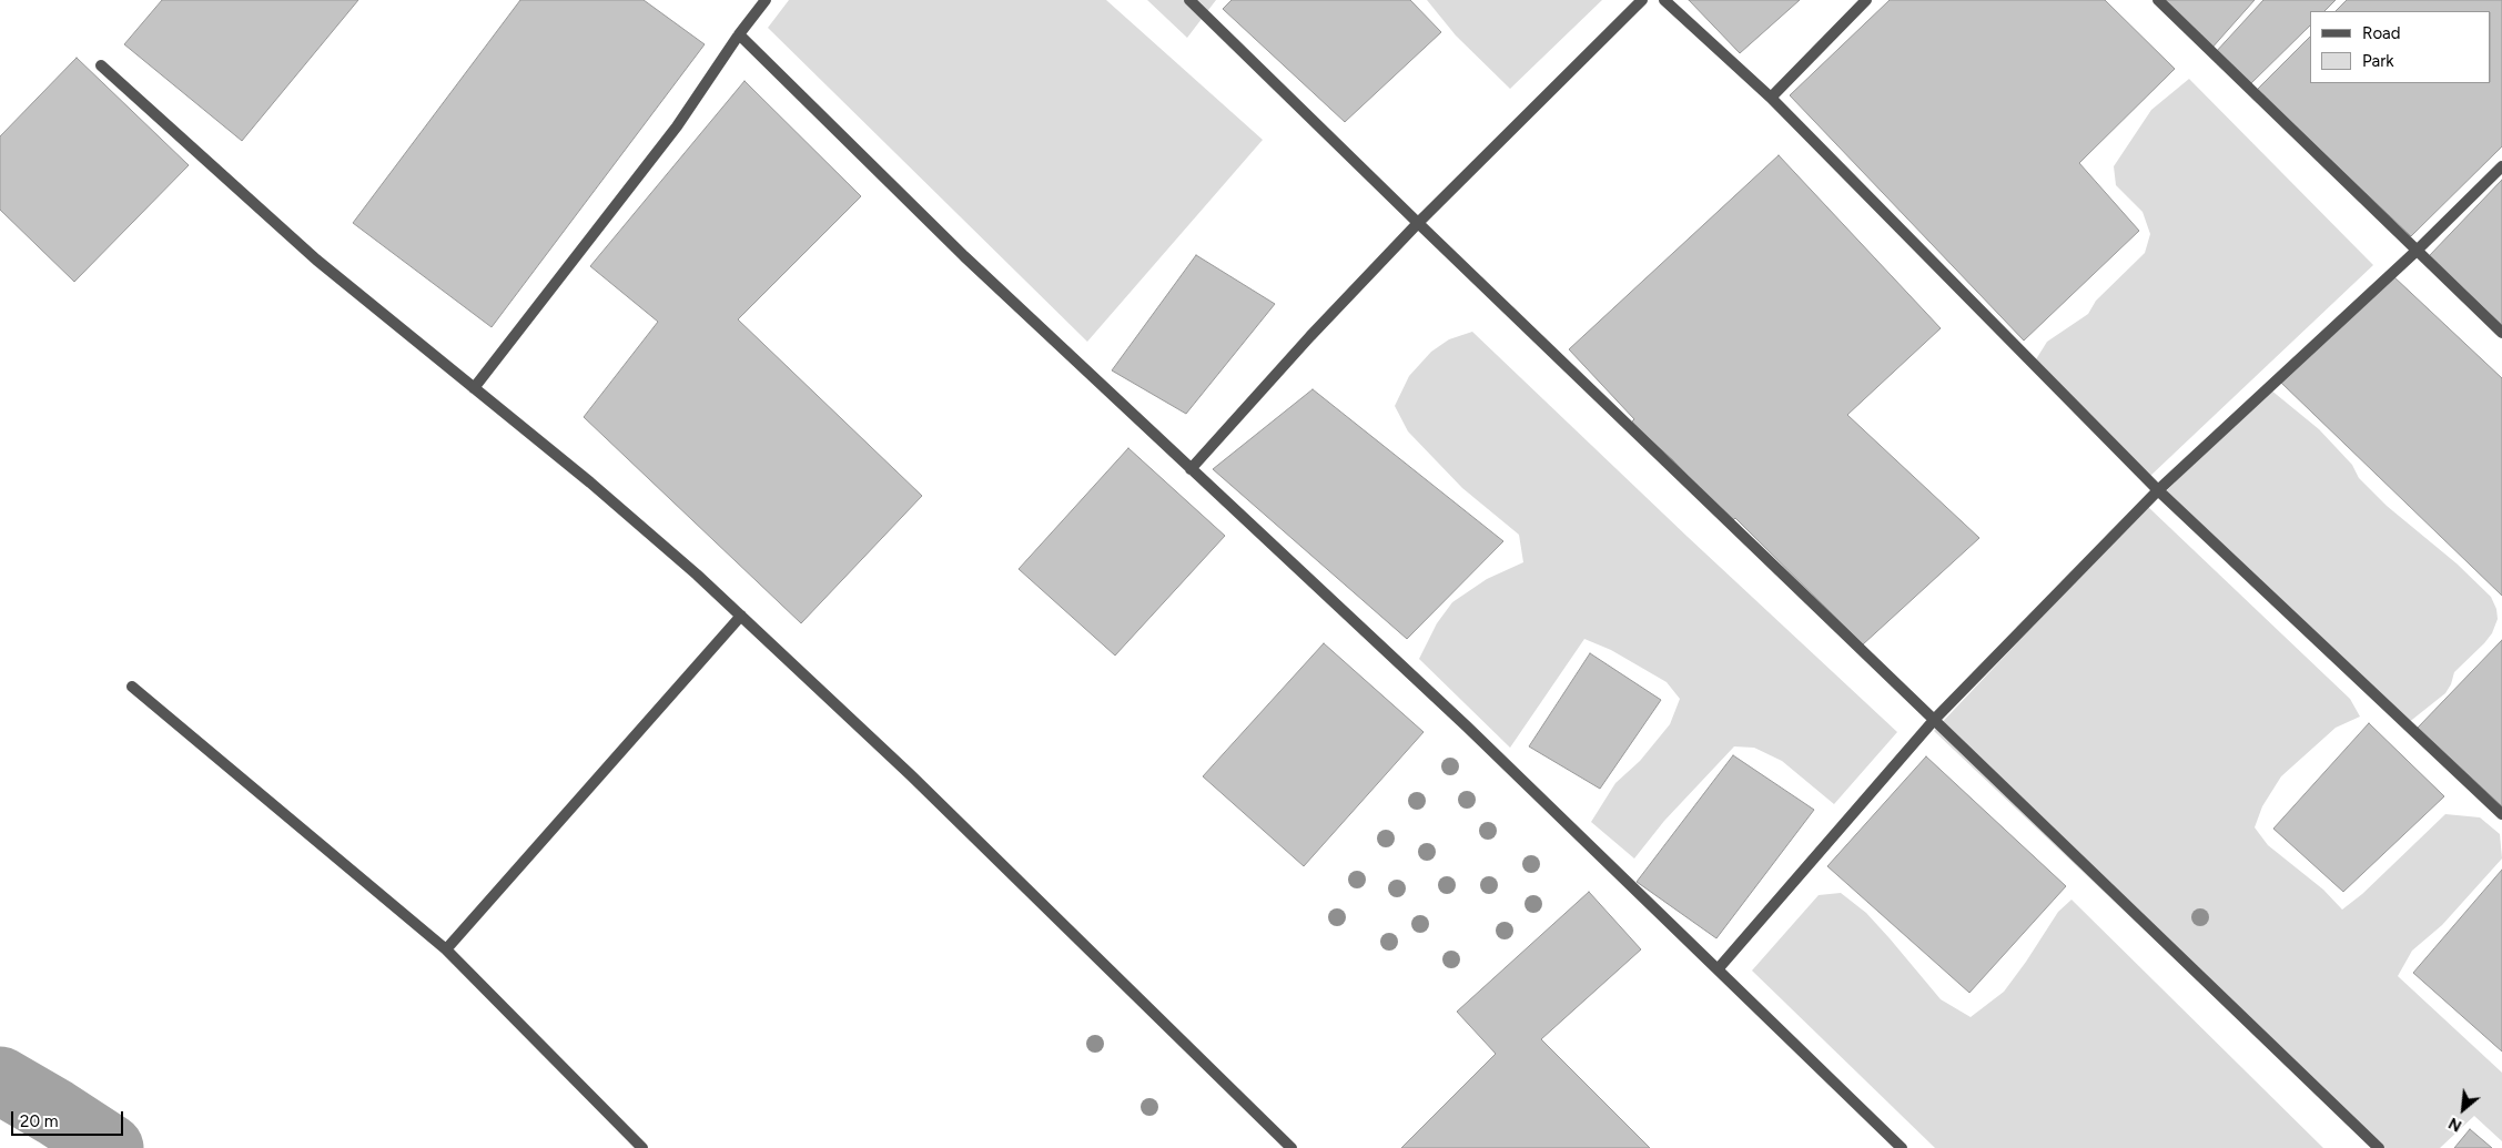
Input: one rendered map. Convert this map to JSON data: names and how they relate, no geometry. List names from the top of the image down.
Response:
{
  "legend": ["Road", "Park"],
  "scale_bar": "20 m",
  "north": "bottom left"
}
